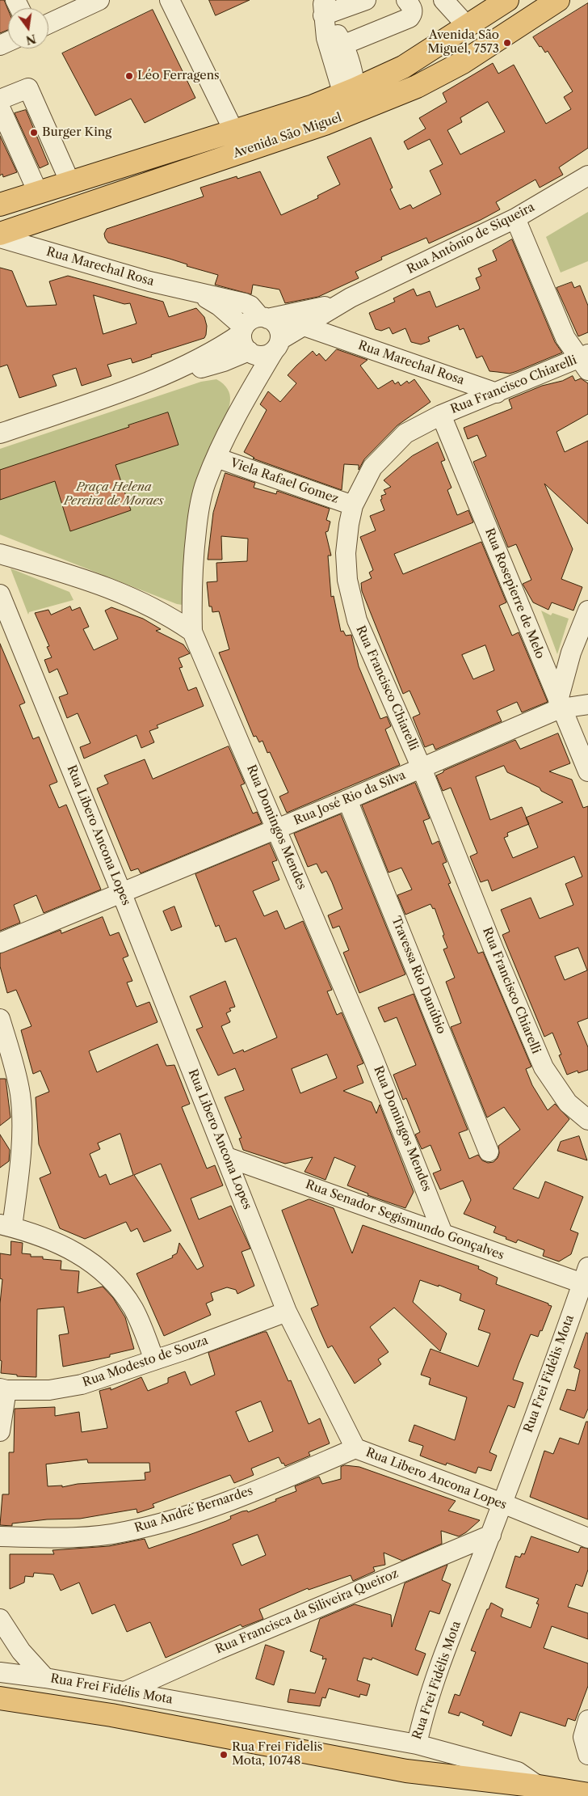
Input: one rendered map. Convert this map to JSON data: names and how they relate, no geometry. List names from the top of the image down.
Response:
{
  "streets": {
    "main road": ["Avenida São Miguel"],
    "street": [
      "Rua Antônio de Siqueira",
      "Rua Marechal Rosa",
      "Rua Francisco Chiarelli",
      "Viela Rafael Gomez",
      "Rua Rosepierre de Melo",
      "Rua José Rio da Silva",
      "Rua Domingos Mendes",
      "Rua Libero Ancona Lopes",
      "Travessa Rio Danúbio",
      "Rua Senador Segismundo Gonçalves",
      "Rua Modesto de Souza",
      "Rua Frei Fidélis Mota",
      "Rua André Bernardes",
      "Rua Francisca da Siliveira Queiroz"
    ]
  },
  "crossings": [
    ["Rua Antônio de Siqueira", "Rua Marechal Rosa"],
    ["Rua Antônio de Siqueira", "Rua Domingos Mendes"],
    ["Rua Marechal Rosa", "Rua Francisco Chiarelli"],
    ["Rua Marechal Rosa", "Rua Domingos Mendes"],
    ["Rua Francisco Chiarelli", "Viela Rafael Gomez"],
    ["Rua Francisco Chiarelli", "Rua Rosepierre de Melo"],
    ["Rua Francisco Chiarelli", "Rua José Rio da Silva"],
    ["Viela Rafael Gomez", "Rua Domingos Mendes"],
    ["Rua Rosepierre de Melo", "Rua José Rio da Silva"],
    ["Rua José Rio da Silva", "Rua Domingos Mendes"],
    ["Rua José Rio da Silva", "Rua Libero Ancona Lopes"],
    ["Rua José Rio da Silva", "Travessa Rio Danúbio"],
    ["Rua Domingos Mendes", "Rua Senador Segismundo Gonçalves"],
    ["Rua Libero Ancona Lopes", "Rua Senador Segismundo Gonçalves"],
    ["Rua Libero Ancona Lopes", "Rua Modesto de Souza"],
    ["Rua Libero Ancona Lopes", "Rua Frei Fidélis Mota"],
    ["Rua Libero Ancona Lopes", "Rua André Bernardes"],
    ["Rua Senador Segismundo Gonçalves", "Rua Frei Fidélis Mota"],
    ["Rua Frei Fidélis Mota", "Rua Francisca da Siliveira Queiroz"]
  ],
  "parks": ["Praça Helena Pereira de Moraes"],
  "places": [
    "Avenida São Miguel, 7573",
    "Léo Ferragens",
    "Burger King",
    "Rua Frei Fidelis Mota, 10748"
  ],
  "north": "bottom"
}
